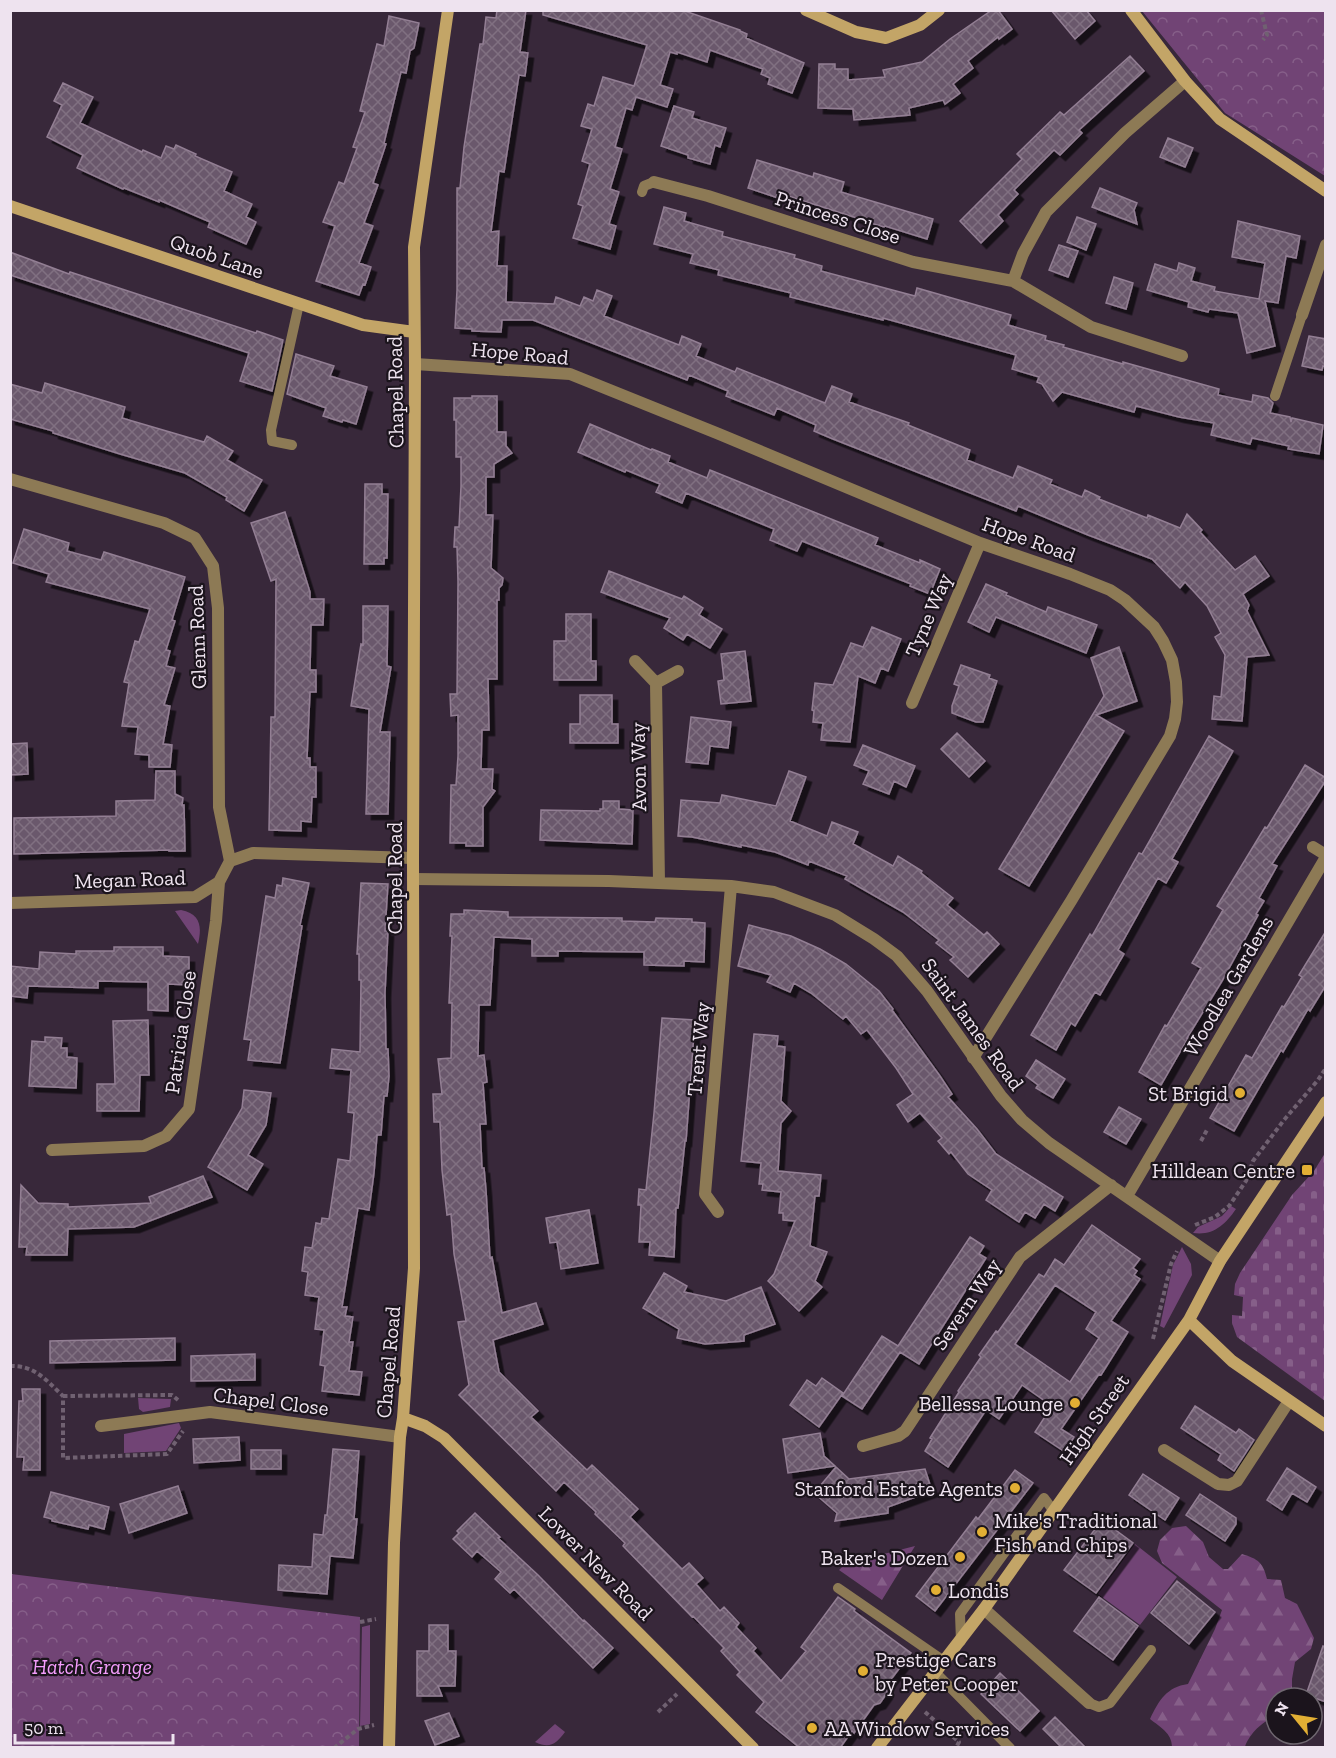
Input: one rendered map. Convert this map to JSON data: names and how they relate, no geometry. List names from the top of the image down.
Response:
{
  "streets": {
    "street": [
      "Princess Close",
      "Quob Lane",
      "Hope Road",
      "Chapel Road",
      "Tyne Way",
      "Glenn Road",
      "Avon Way",
      "Megan Road",
      "Woodlea Gardens",
      "Saint James Road",
      "Patricia Close",
      "Trent Way",
      "Severn Way",
      "Chapel Close",
      "High Street",
      "Lower New Road"
    ]
  },
  "crossings": [
    ["Quob Lane", "Chapel Road"],
    ["Hope Road", "Chapel Road"],
    ["Hope Road", "Tyne Way"],
    ["Hope Road", "Saint James Road"],
    ["Chapel Road", "Saint James Road"],
    ["Chapel Road", "Chapel Close"],
    ["Chapel Road", "Lower New Road"],
    ["Avon Way", "Saint James Road"],
    ["Megan Road", "Patricia Close"],
    ["Woodlea Gardens", "Saint James Road"],
    ["Saint James Road", "Trent Way"],
    ["Saint James Road", "Severn Way"],
    ["Saint James Road", "High Street"]
  ],
  "parks": ["Hatch Grange"],
  "places": {
    "other": [
      "St Brigid",
      "Bellessa Lounge",
      "Stanford Estate Agents",
      "Mike's Traditional Fish and Chips",
      "Baker's Dozen",
      "Londis",
      "Prestige Cars by Peter Cooper",
      "AA Window Services"
    ],
    "transit": ["Hilldean Centre"]
  },
  "scale_bar": "50 m",
  "north": "top left"
}
